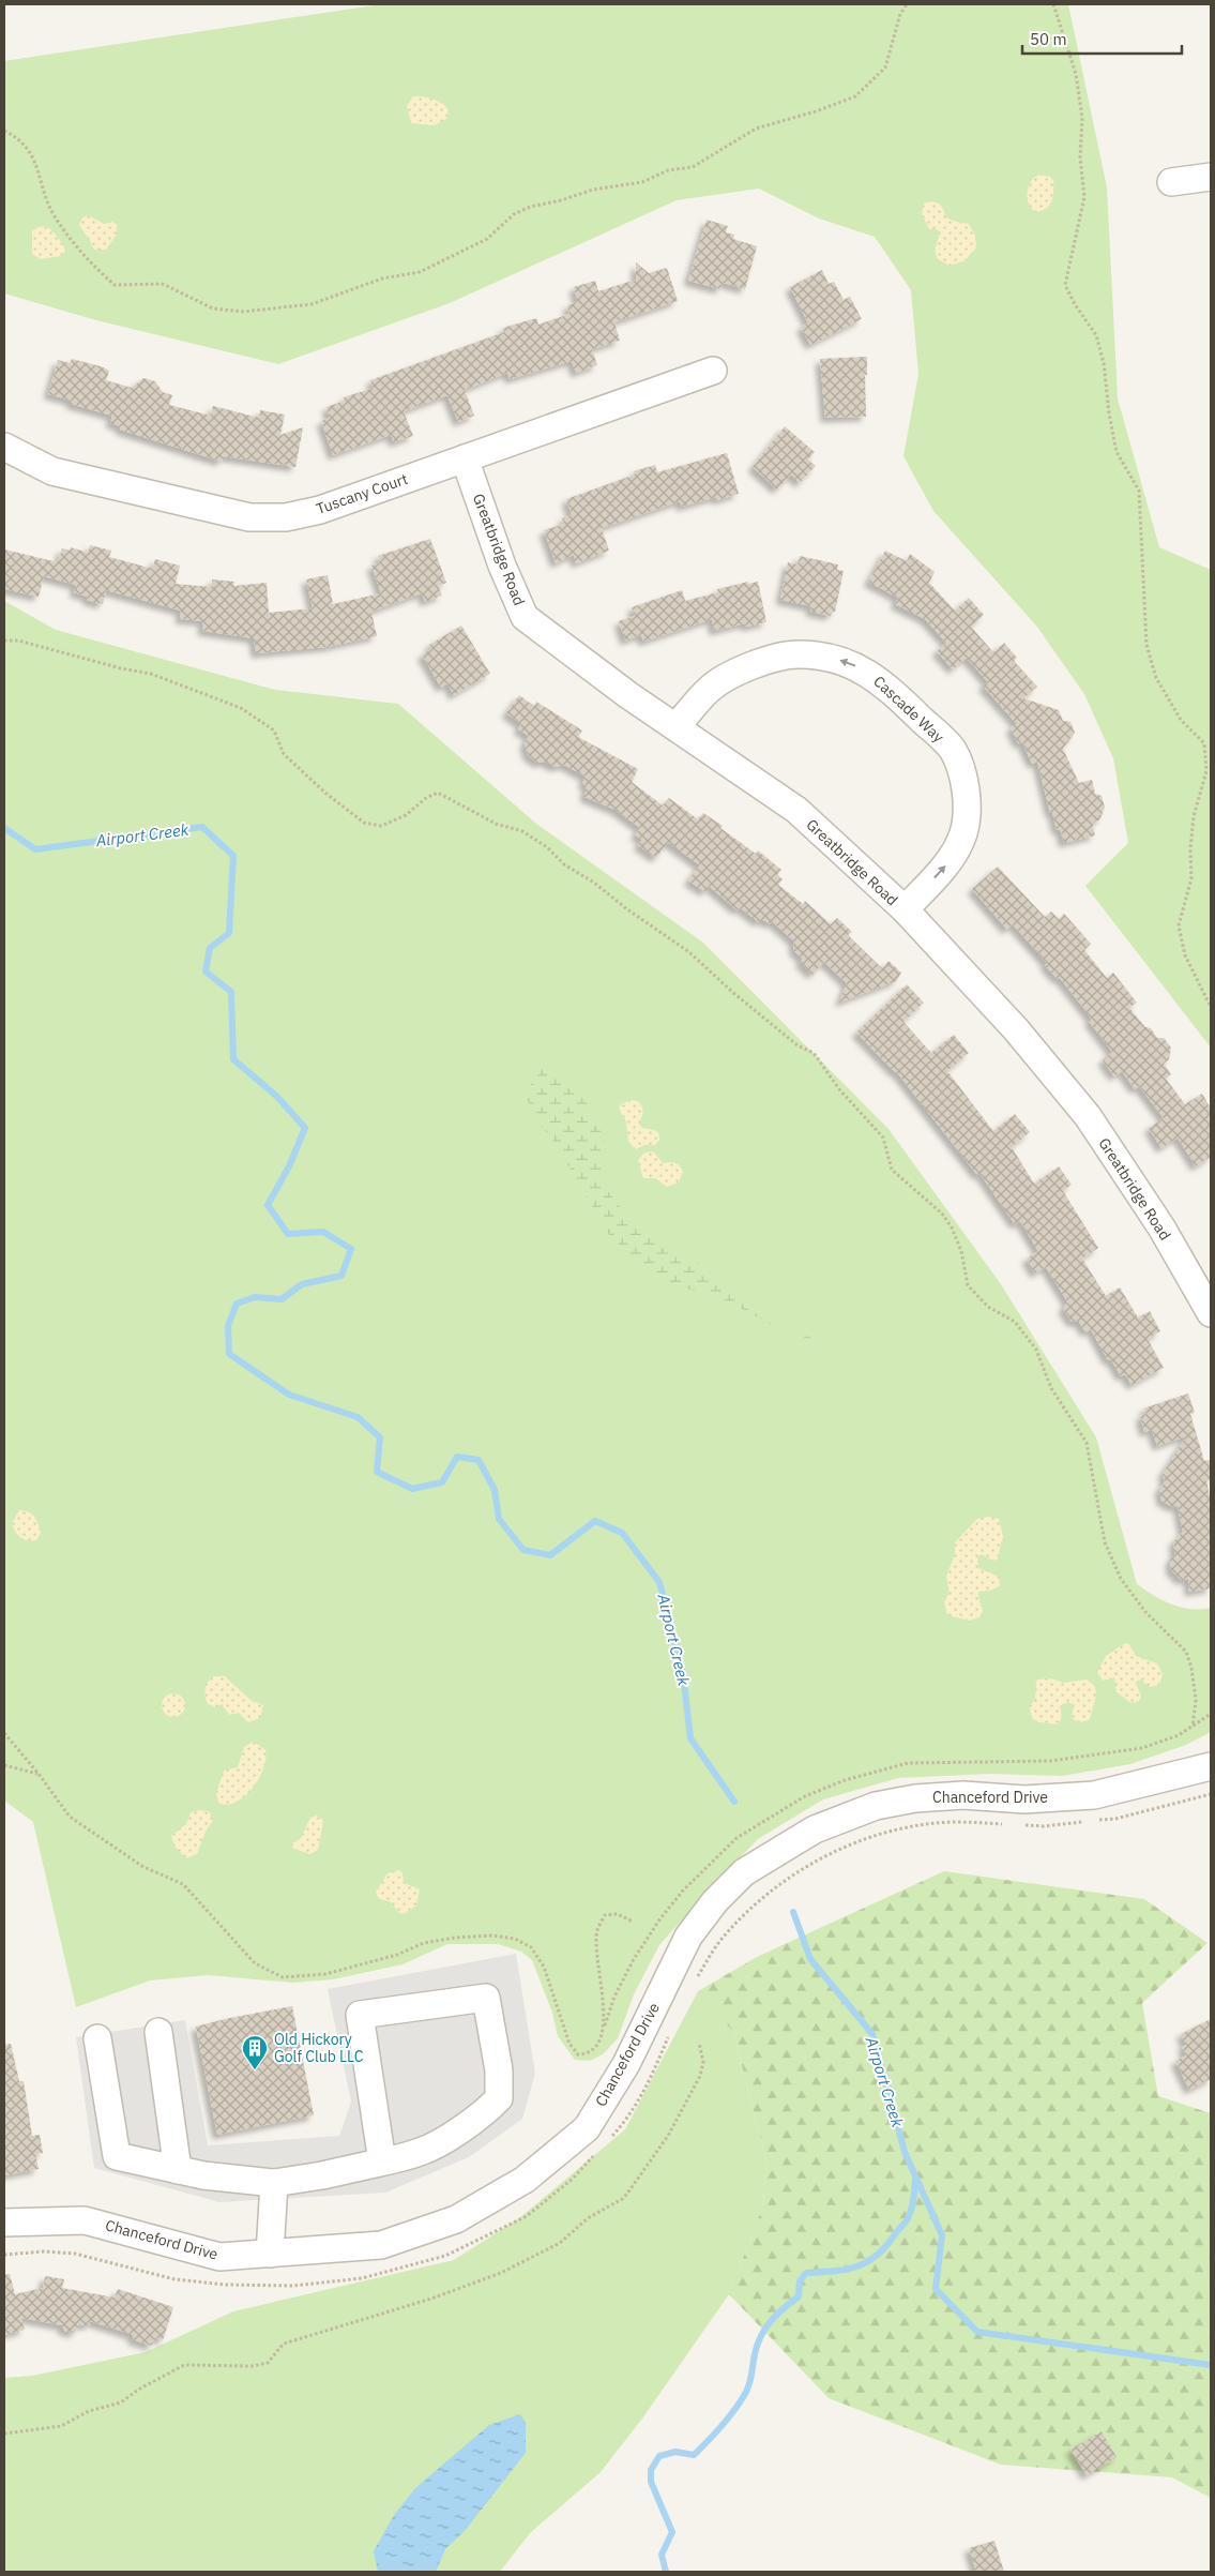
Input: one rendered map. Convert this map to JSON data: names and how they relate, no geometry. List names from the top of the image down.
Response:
{
  "streets": {
    "street": [
      "Tuscany Court",
      "Greatbridge Road",
      "Cascade Way",
      "Chanceford Drive"
    ]
  },
  "crossings": [
    ["Tuscany Court", "Greatbridge Road"],
    ["Greatbridge Road", "Cascade Way"]
  ],
  "water": ["Airport Creek"],
  "places": {
    "building": ["Old Hickory Golf Club LLC"]
  },
  "scale_bar": "50 m"
}
